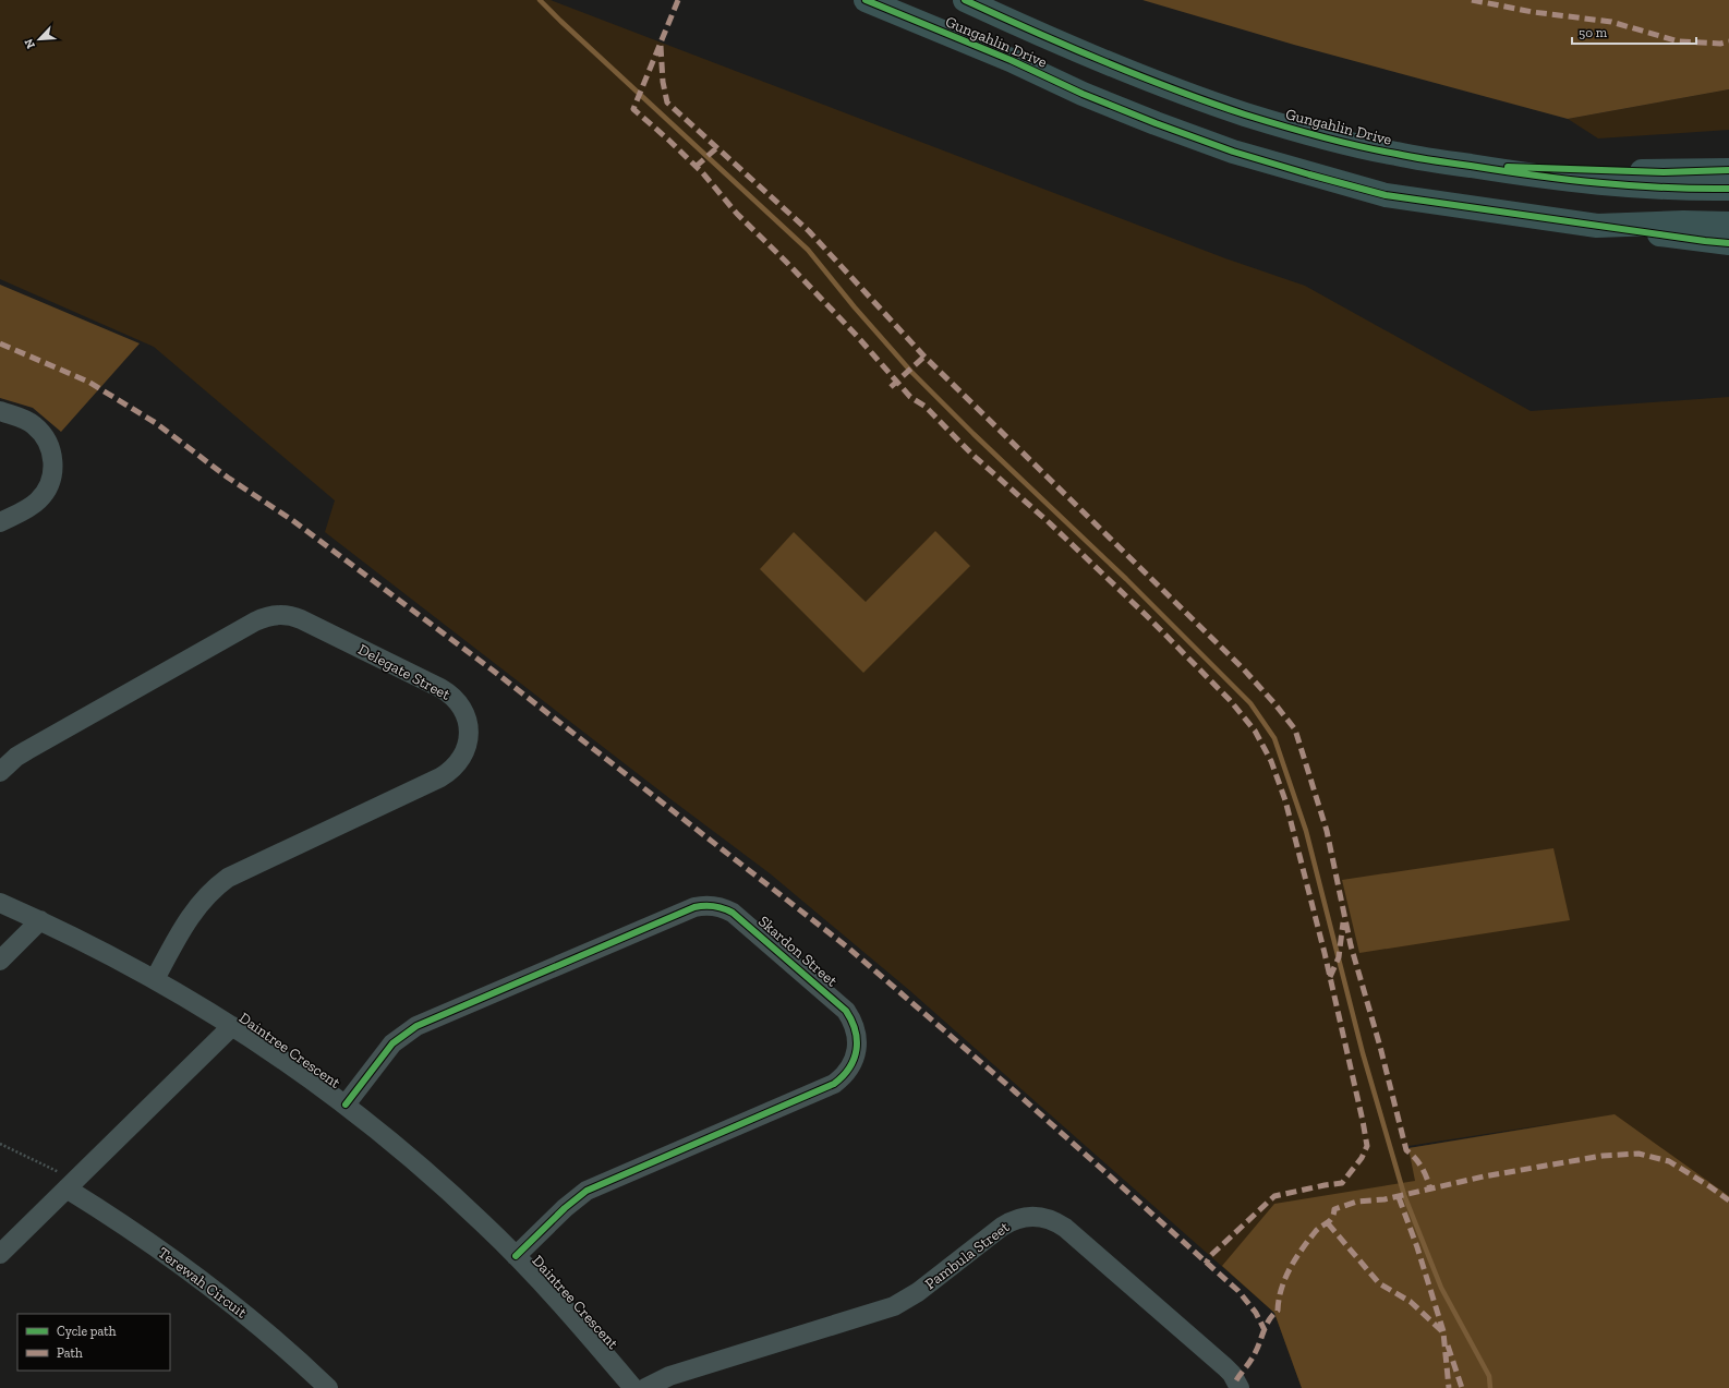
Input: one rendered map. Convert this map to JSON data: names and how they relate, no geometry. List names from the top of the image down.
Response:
{
  "streets": {
    "highway": ["Gungahlin Drive"],
    "street": [
      "Delegate Street",
      "Skardon Street",
      "Daintree Crescent",
      "Pambula Street",
      "Terewah Circuit"
    ]
  },
  "crossings": [
    ["Delegate Street", "Daintree Crescent"],
    ["Skardon Street", "Daintree Crescent"]
  ],
  "legend": ["Cycle path", "Path"],
  "scale_bar": "50 m",
  "north": "bottom left"
}
